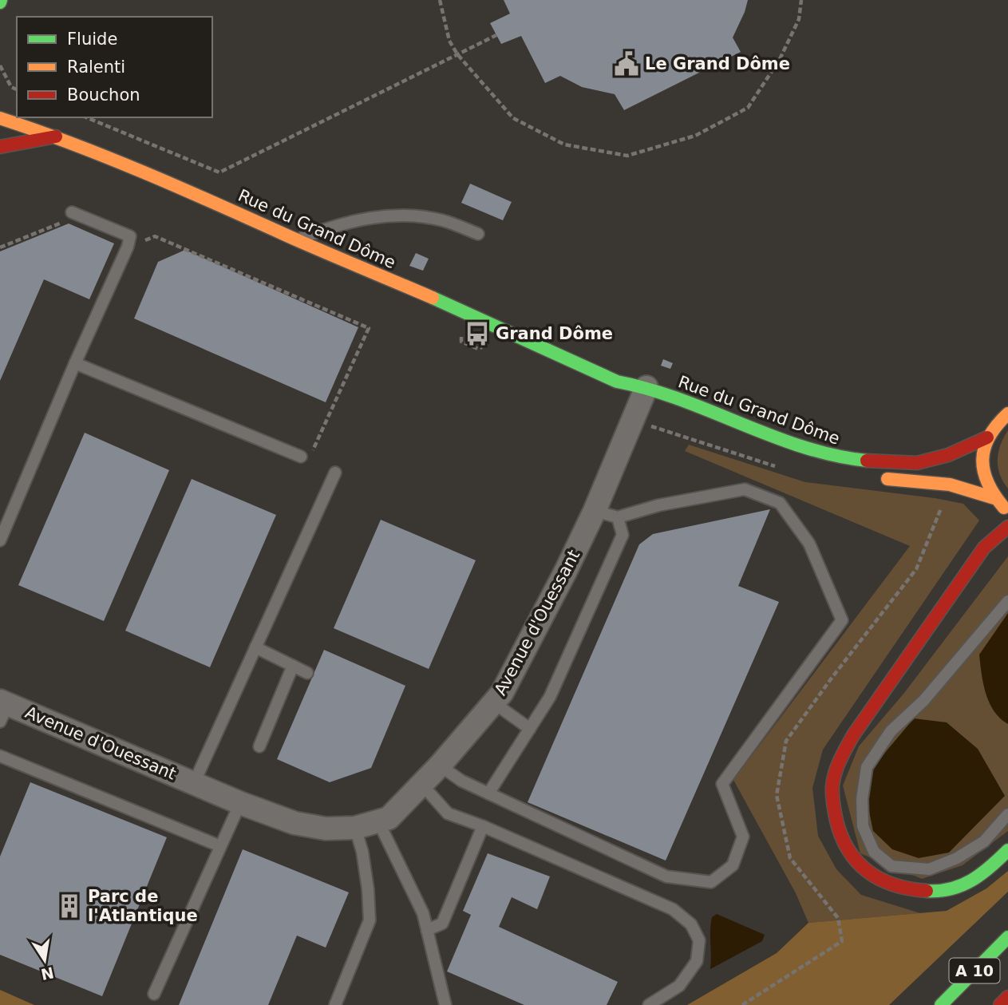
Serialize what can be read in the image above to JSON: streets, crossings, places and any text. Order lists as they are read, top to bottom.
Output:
{
  "streets": {
    "main road": ["Rue du Grand Dôme", "A 10"],
    "street": ["Avenue d'Ouessant"]
  },
  "crossings": [
    ["Rue du Grand Dôme", "Avenue d'Ouessant"]
  ],
  "places": {
    "public building": ["Le Grand Dôme"],
    "bus stop": ["Grand Dôme"],
    "building": ["Parc de l'Atlantique"]
  },
  "legend": ["Fluide", "Ralenti", "Bouchon"],
  "north": "bottom"
}
